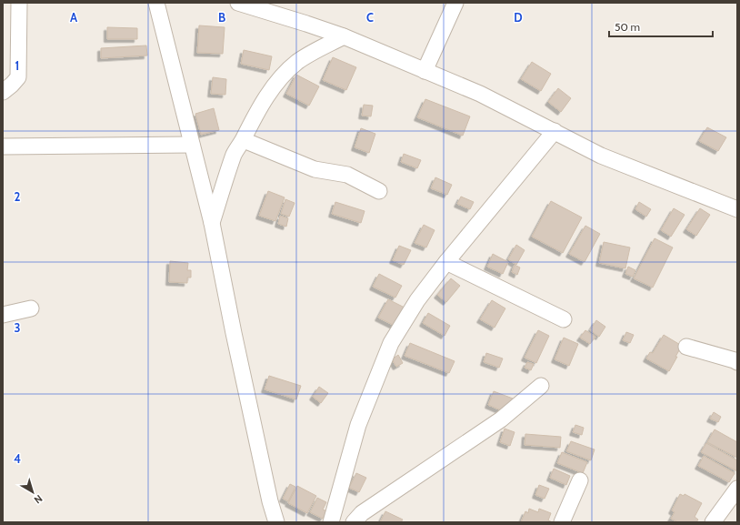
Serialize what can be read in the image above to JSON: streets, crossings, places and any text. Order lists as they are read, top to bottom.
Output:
{
  "scale_bar": "50 m",
  "north": "bottom right",
  "grid": {
    "columns": [
      "A",
      "B",
      "C",
      "D"
    ],
    "rows": [
      "1",
      "2",
      "3",
      "4"
    ]
  }
}
